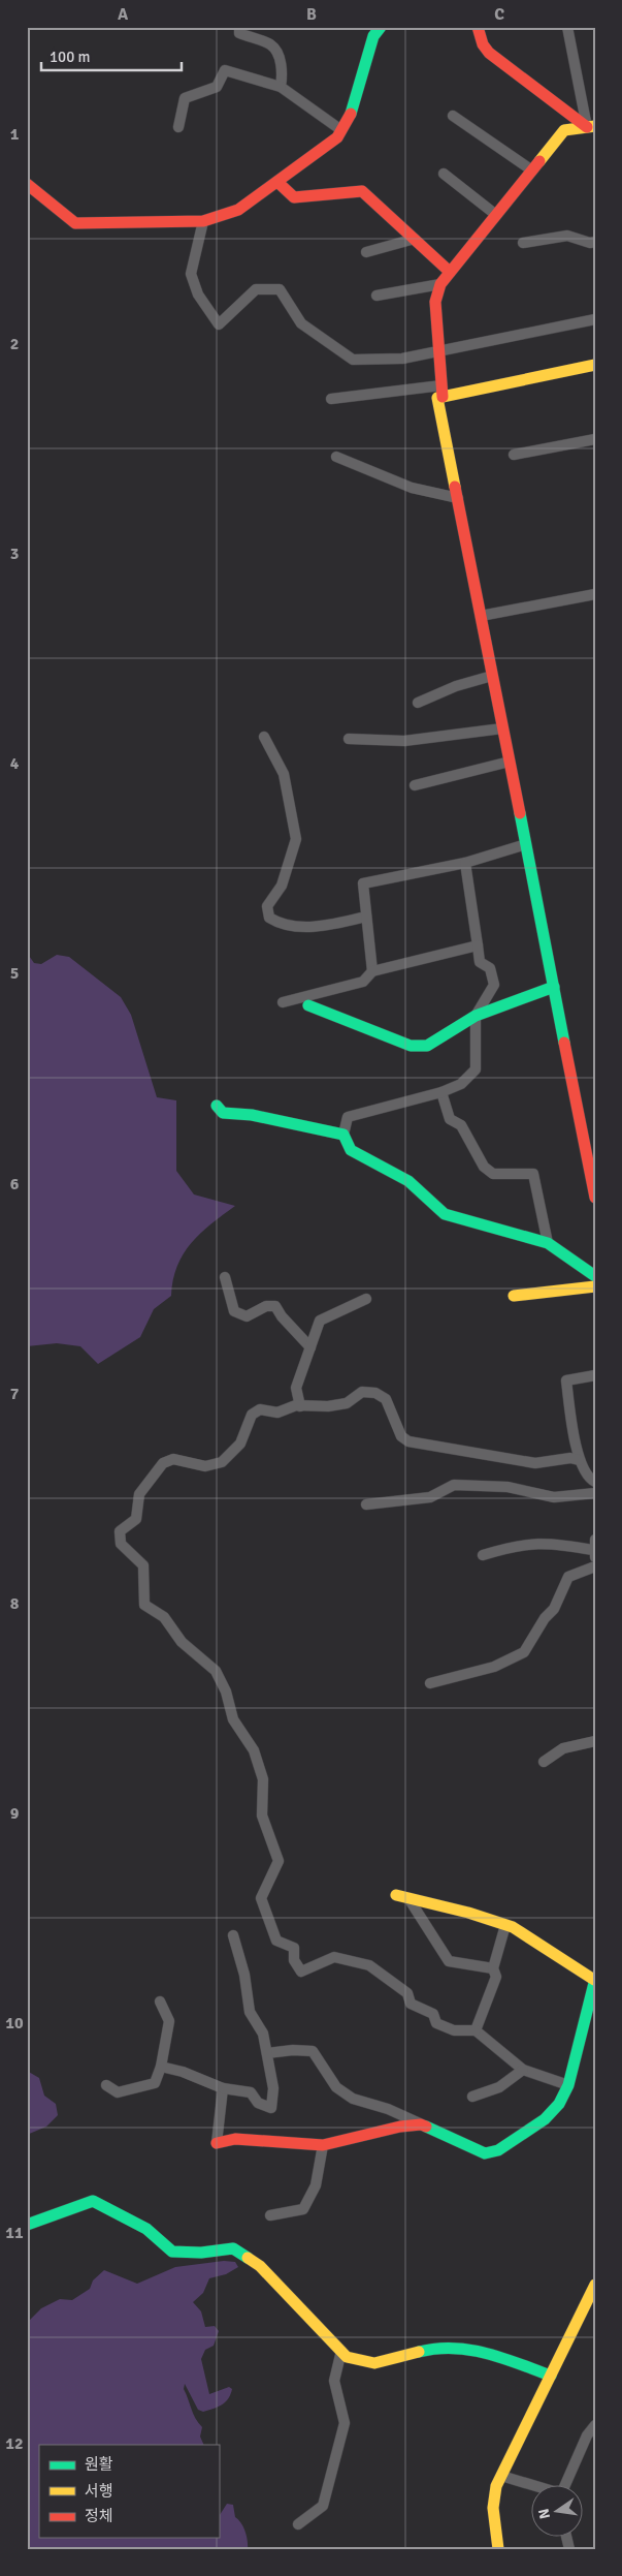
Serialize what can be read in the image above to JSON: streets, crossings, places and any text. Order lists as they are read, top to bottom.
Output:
{
  "legend": ["원활", "서행", "정체"],
  "scale_bar": "100 m",
  "north": "left",
  "grid": {
    "columns": ["A", "B", "C"],
    "rows": [
      "1",
      "2",
      "3",
      "4",
      "5",
      "6",
      "7",
      "8",
      "9",
      "10",
      "11",
      "12"
    ]
  }
}
